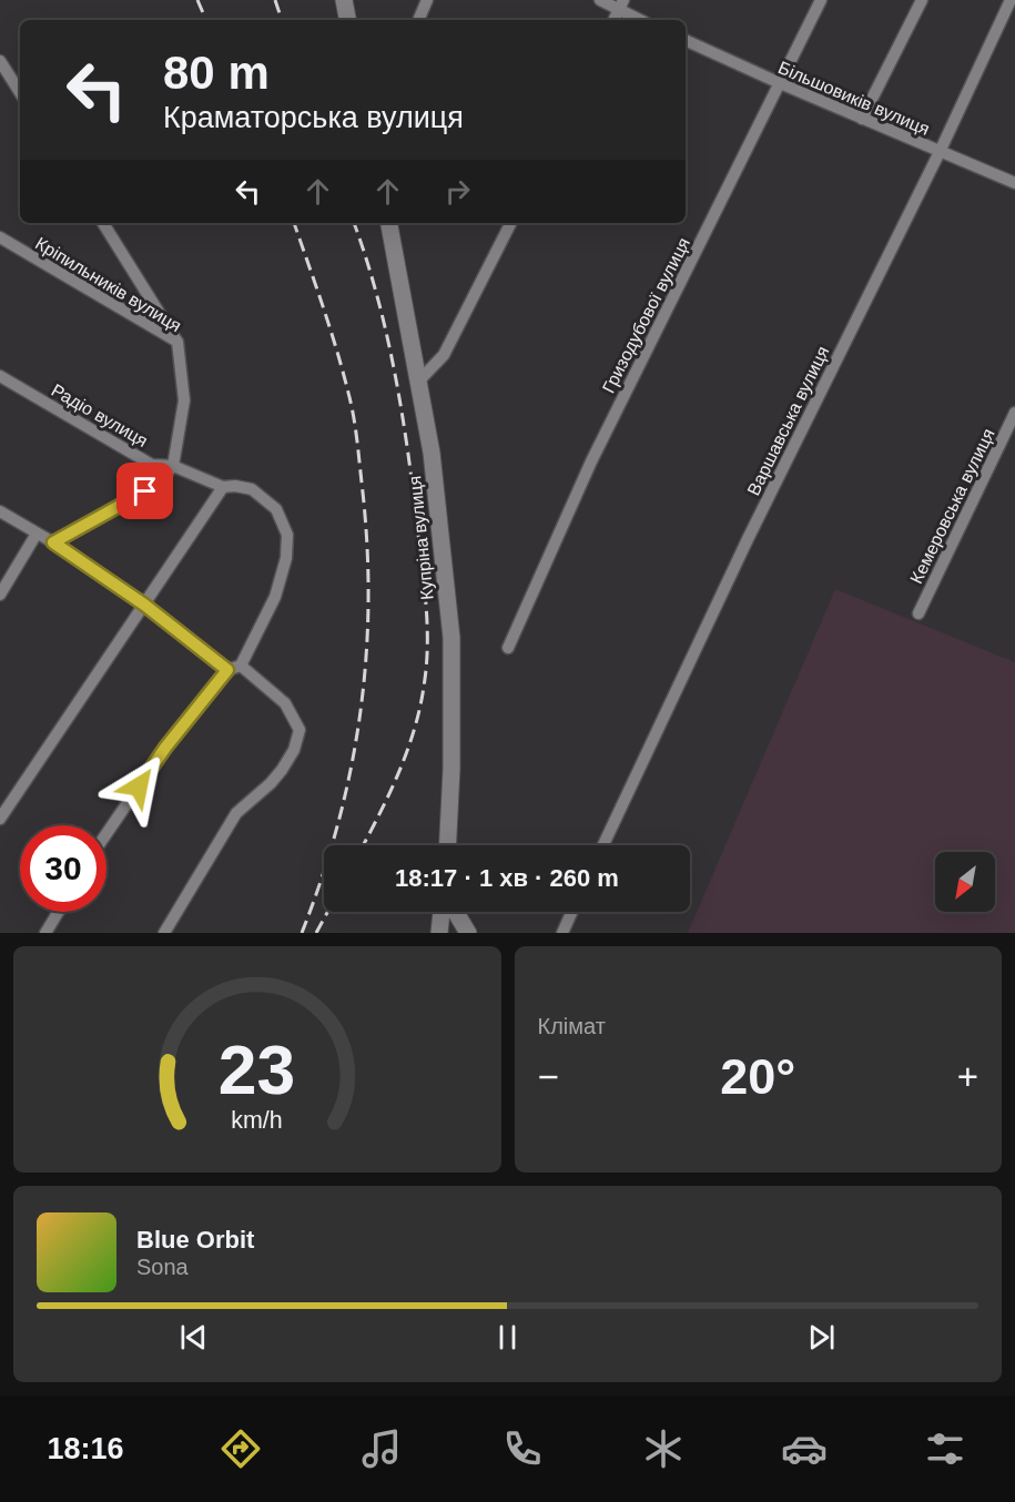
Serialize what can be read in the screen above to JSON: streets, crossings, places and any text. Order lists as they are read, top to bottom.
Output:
{
  "streets": {
    "main road": ["Купріна вулиця"],
    "street": [
      "Більшовиків вулиця",
      "Кріпильників вулиця",
      "Гризодубової вулиця",
      "Радіо вулиця",
      "Варшавська вулиця",
      "Кемеровська вулиця"
    ]
  },
  "crossings": [
    ["Більшовиків вулиця", "Гризодубової вулиця"],
    ["Більшовиків вулиця", "Варшавська вулиця"],
    ["Кріпильників вулиця", "Радіо вулиця"]
  ],
  "north": "bottom left",
  "page": {
    "turn": ["80 m", "Краматорська вулиця"],
    "limit": "30",
    "trip": "18:17 · 1 хв · 260 m",
    "tile": "Клімат",
    "heat": ["−", "20°", "+"],
    "song": ["Blue Orbit", "Sona"],
    "tabs": "18:16",
    "gauge": ["23", "km/h"]
  }
}
